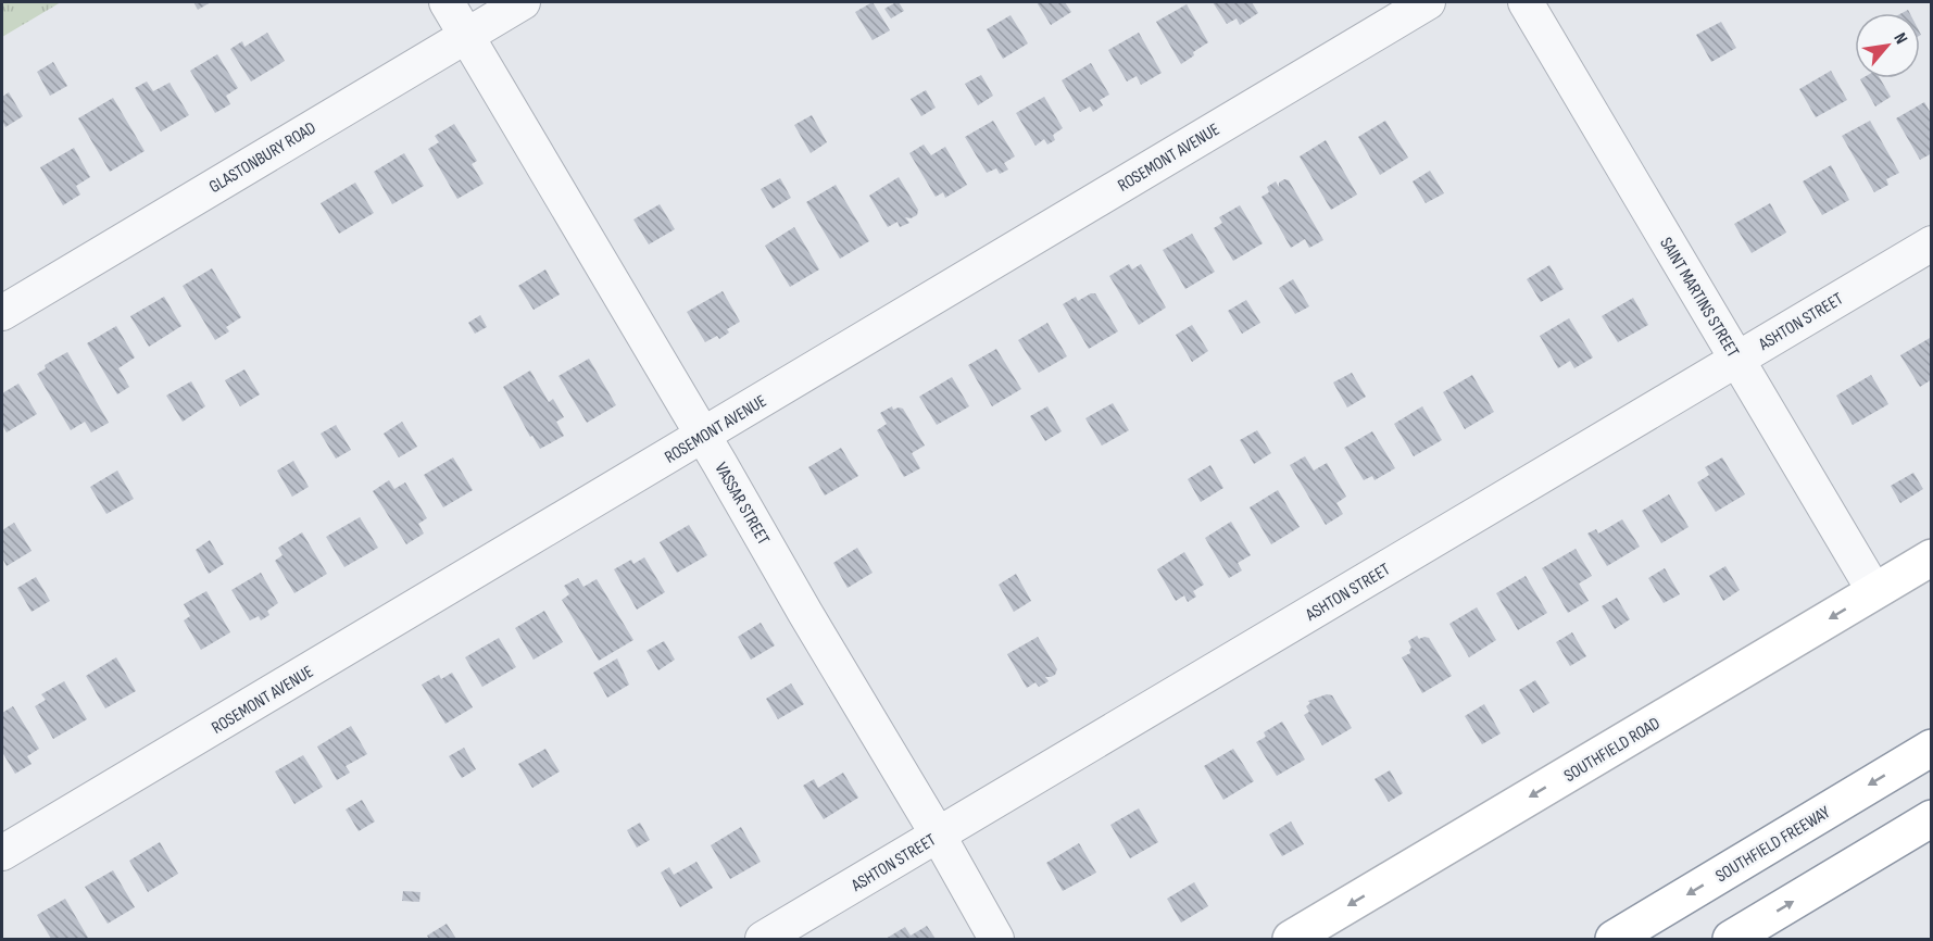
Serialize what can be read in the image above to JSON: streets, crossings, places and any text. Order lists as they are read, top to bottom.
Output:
{
  "streets": {
    "main road": ["SOUTHFIELD ROAD", "SOUTHFIELD FREEWAY"],
    "street": [
      "GLASTONBURY ROAD",
      "ROSEMONT AVENUE",
      "SAINT MARTINS STREET",
      "ASHTON STREET",
      "VASSAR STREET"
    ]
  },
  "crossings": [
    ["GLASTONBURY ROAD", "VASSAR STREET"],
    ["ROSEMONT AVENUE", "VASSAR STREET"],
    ["SAINT MARTINS STREET", "ASHTON STREET"],
    ["SAINT MARTINS STREET", "SOUTHFIELD ROAD"],
    ["ASHTON STREET", "VASSAR STREET"]
  ],
  "north": "top right"
}
